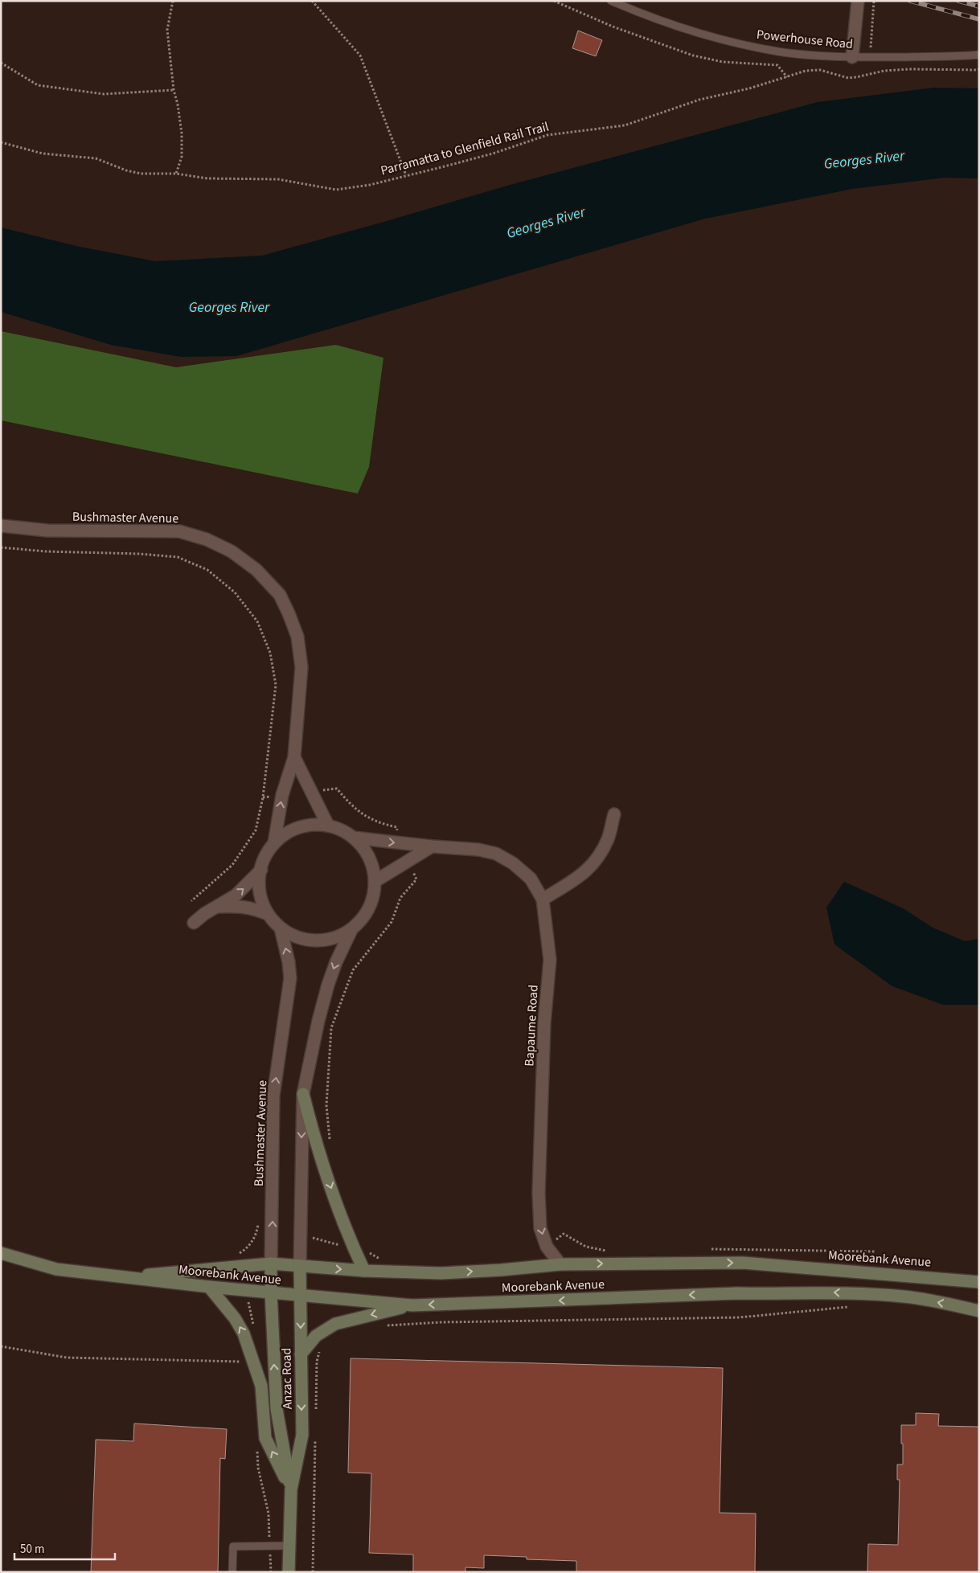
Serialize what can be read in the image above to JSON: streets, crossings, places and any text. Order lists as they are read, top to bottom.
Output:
{
  "streets": {
    "main road": ["Bushmaster Avenue", "Moorebank Avenue", "Anzac Road"],
    "street": ["Bapaume Road"],
    "lane": ["Powerhouse Road"],
    "path": ["Parramatta to Glenfield Rail Trail"]
  },
  "crossings": [
    ["Bushmaster Avenue", "Moorebank Avenue"],
    ["Bushmaster Avenue", "Anzac Road"],
    ["Bapaume Road", "Moorebank Avenue"],
    ["Moorebank Avenue", "Anzac Road"]
  ],
  "one_way": ["Bapaume Road"],
  "water": ["Georges River"],
  "scale_bar": "50 m"
}
